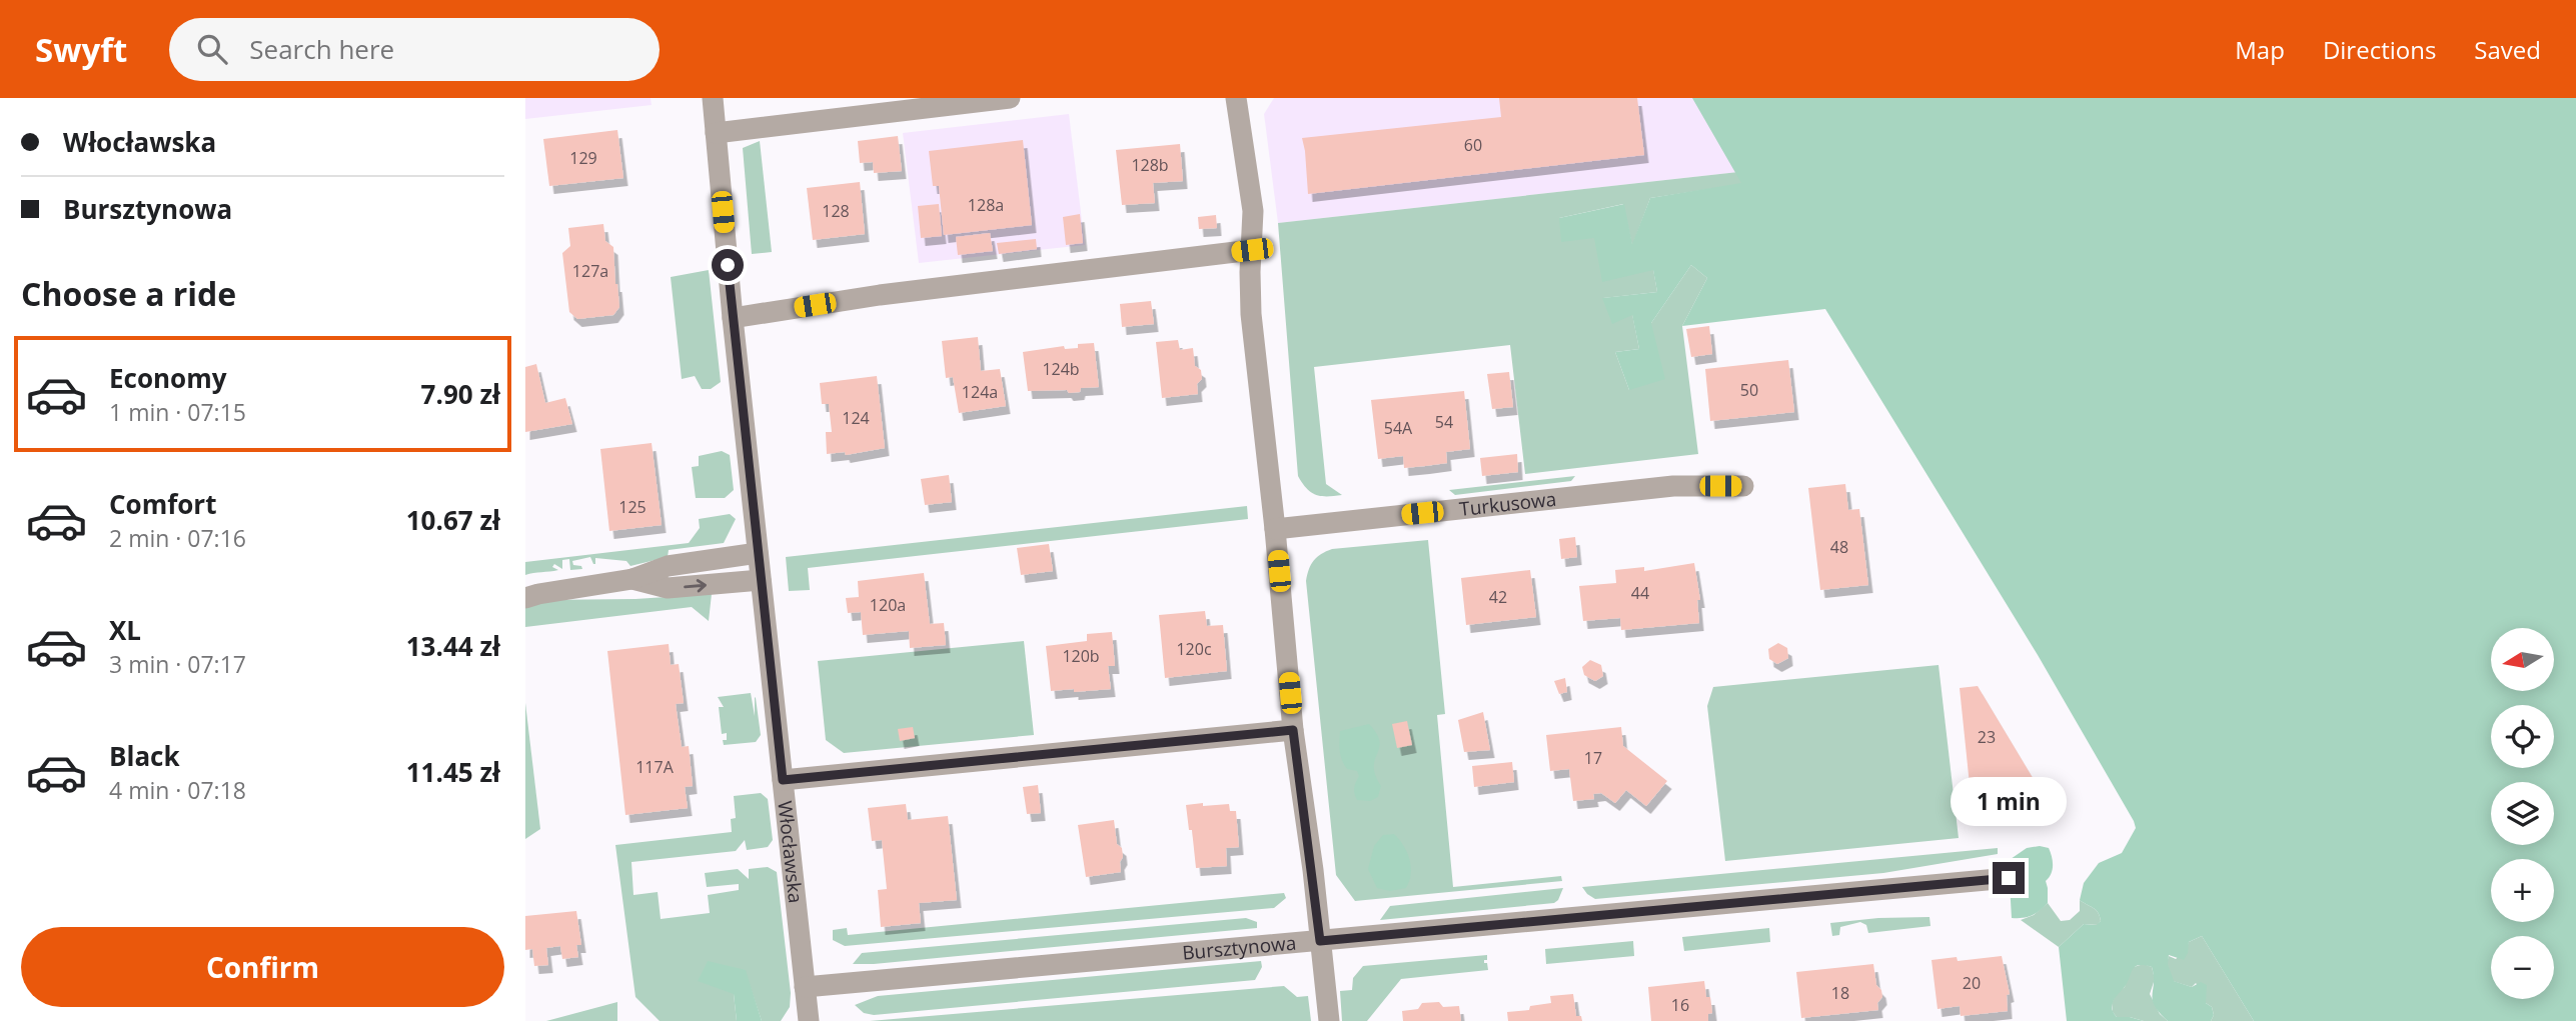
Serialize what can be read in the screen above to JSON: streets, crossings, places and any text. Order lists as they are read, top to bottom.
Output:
{
  "streets": {
    "street": ["Turkusowa", "Włocławska", "Bursztynowa"]
  },
  "crossings": [
    ["Włocławska", "Bursztynowa"]
  ],
  "house_numbers": [
    "60",
    "129",
    "128b",
    "128a",
    "128",
    "127a",
    "124b",
    "50",
    "124a",
    "124",
    "54",
    "54A",
    "125",
    "48",
    "44",
    "42",
    "120a",
    "120c",
    "120b",
    "23",
    "17",
    "117A",
    "20",
    "18",
    "16"
  ],
  "north": "left",
  "page": {
    "header": "Swyft",
    "search": "Search here",
    "nav": ["Map", "Directions", "Saved"],
    "banner": ["Włocławska", "Bursztynowa"],
    "heading": "Choose a ride",
    "list": [
      {
        "name": "Economy",
        "note": "1 min · 07:15",
        "value": "7.90 zł"
      },
      {
        "name": "Comfort",
        "note": "2 min · 07:16",
        "value": "10.67 zł"
      },
      {
        "name": "XL",
        "note": "3 min · 07:17",
        "value": "13.44 zł"
      },
      {
        "name": "Black",
        "note": "4 min · 07:18",
        "value": "11.45 zł"
      }
    ],
    "map_buttons": ["+", "−"],
    "bubble": "1 min",
    "buttons": "Confirm"
  }
}
